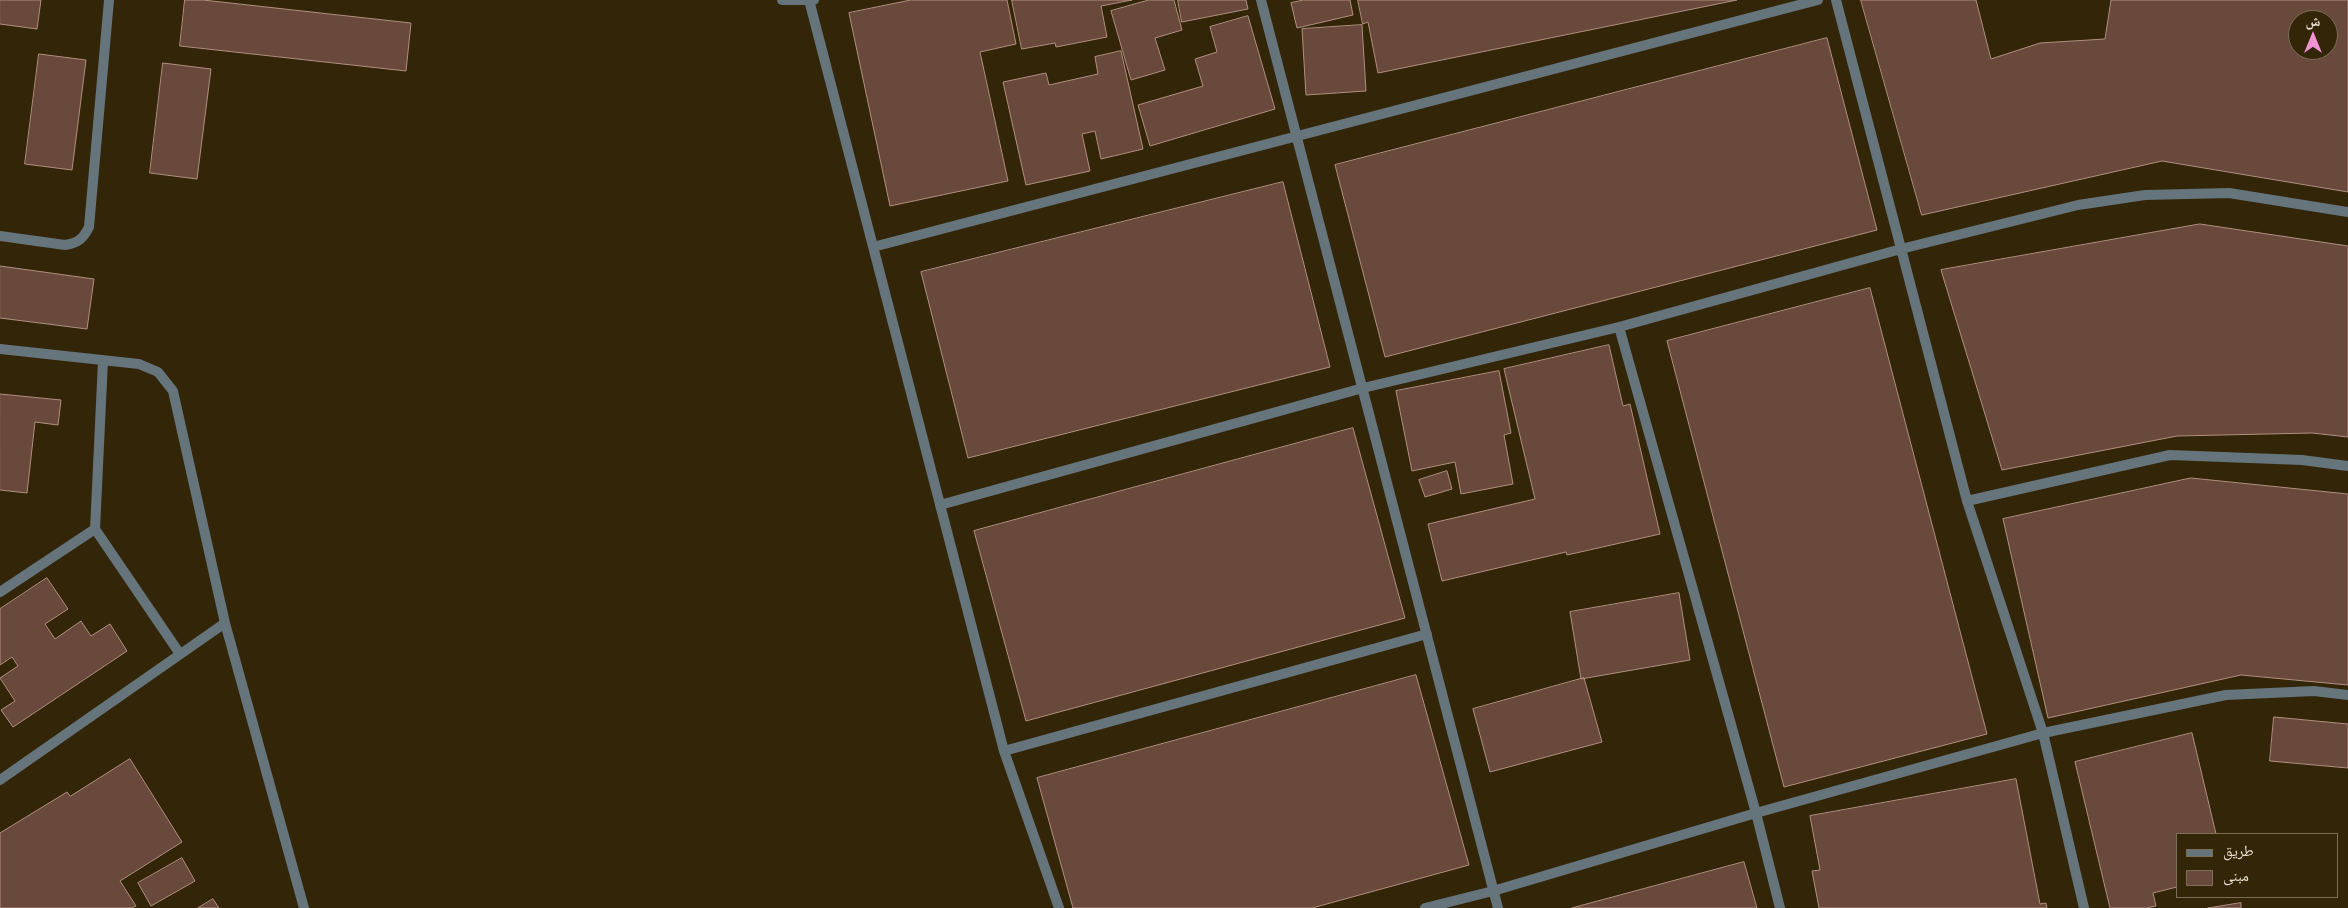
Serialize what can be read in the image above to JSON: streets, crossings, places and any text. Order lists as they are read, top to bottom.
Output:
{
  "legend": ["طريق", "مبنى"],
  "north": "top"
}
